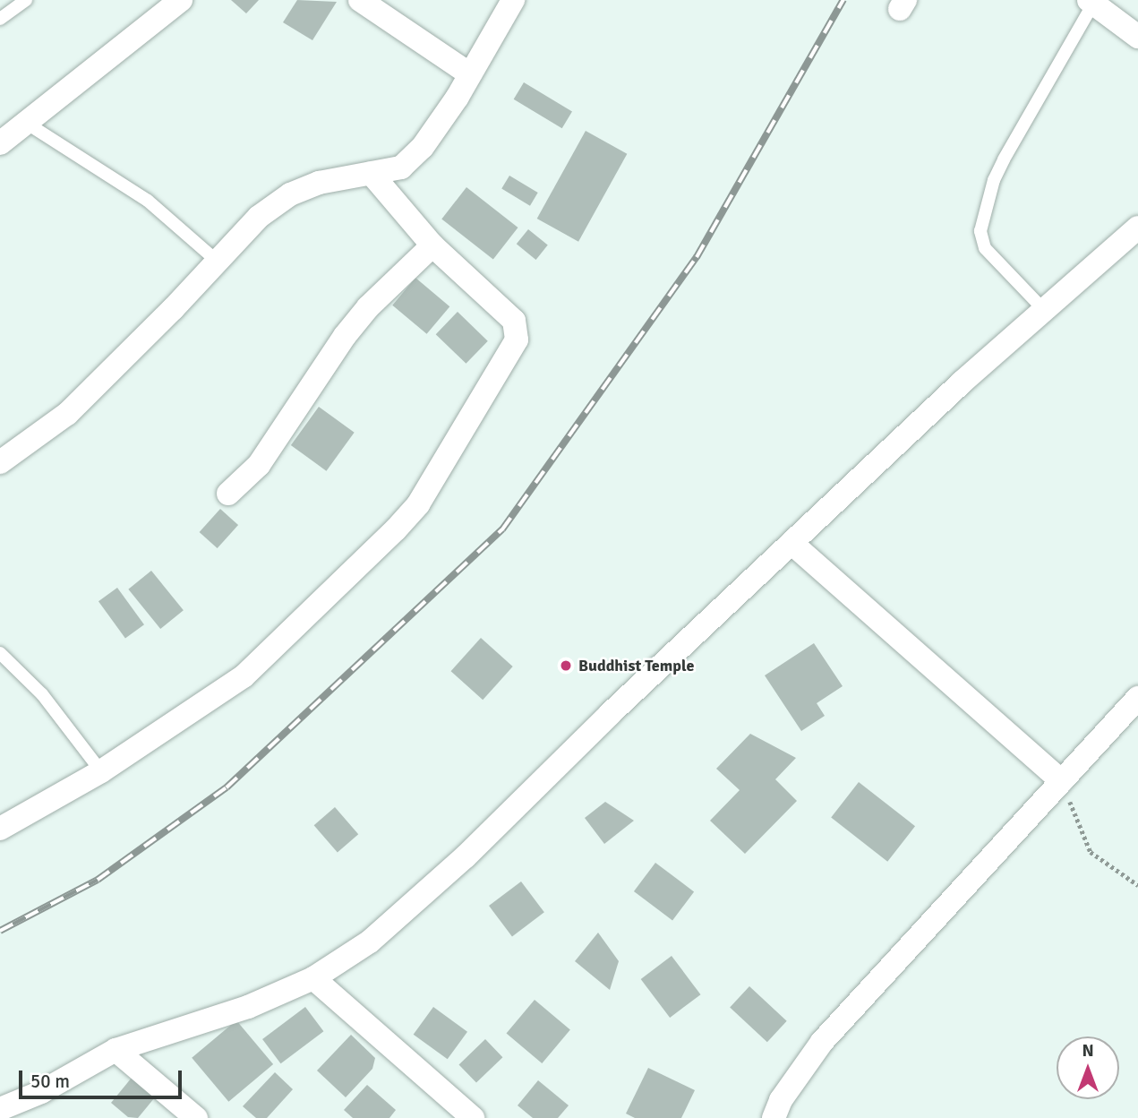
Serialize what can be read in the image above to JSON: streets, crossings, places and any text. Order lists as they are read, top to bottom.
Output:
{
  "places": ["Buddhist Temple"],
  "scale_bar": "50 m",
  "north": "top"
}
